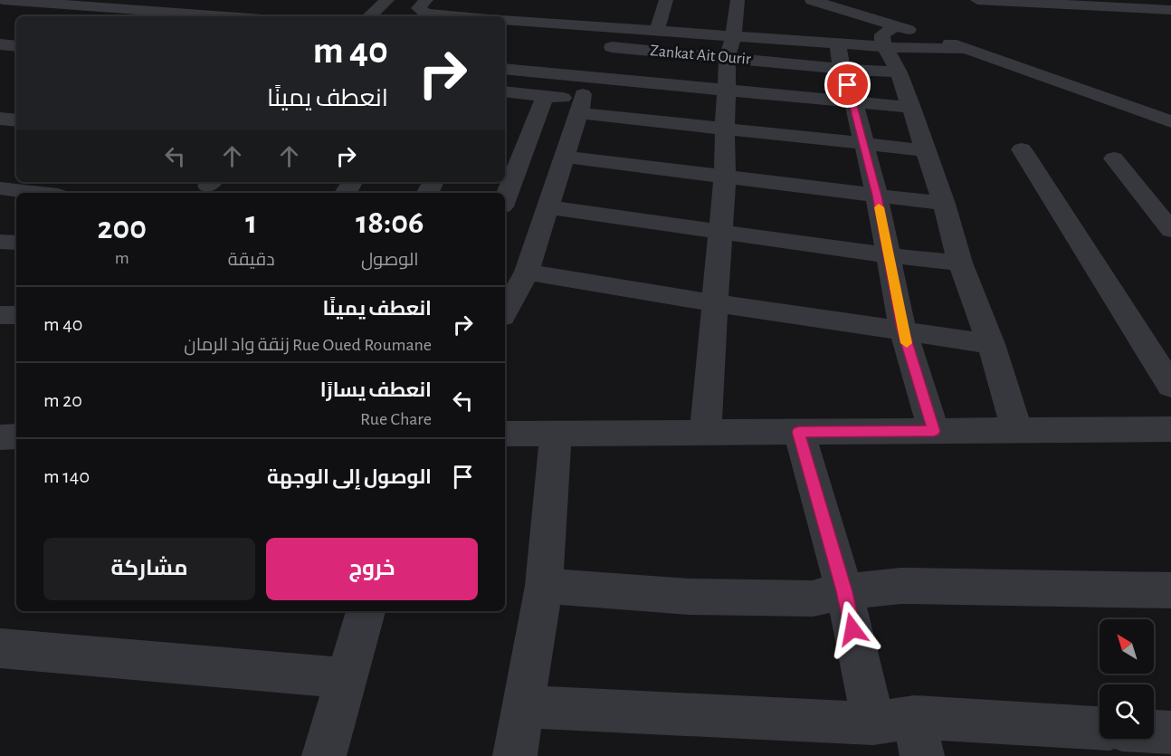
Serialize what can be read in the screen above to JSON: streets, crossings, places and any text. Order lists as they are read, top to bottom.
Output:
{
  "streets": {
    "street": ["Zankat Ait Ourir"]
  },
  "north": "top left",
  "page": {
    "turn": ["40 m", "انعطف يمينًا"],
    "eta": [
      "18:06",
      "الوصول",
      "1",
      "دقيقة",
      "200",
      "m"
    ],
    "list": [
      {
        "name": "انعطف يمينًا",
        "note": "Rue Oued Roumane زنقة واد الرمان",
        "value": "40 m"
      },
      {
        "name": "انعطف يسارًا",
        "note": "Rue Chare",
        "value": "20 m"
      },
      {
        "name": "الوصول إلى الوجهة",
        "value": "140 m"
      }
    ],
    "buttons": ["خروج", "مشاركة"]
  }
}
